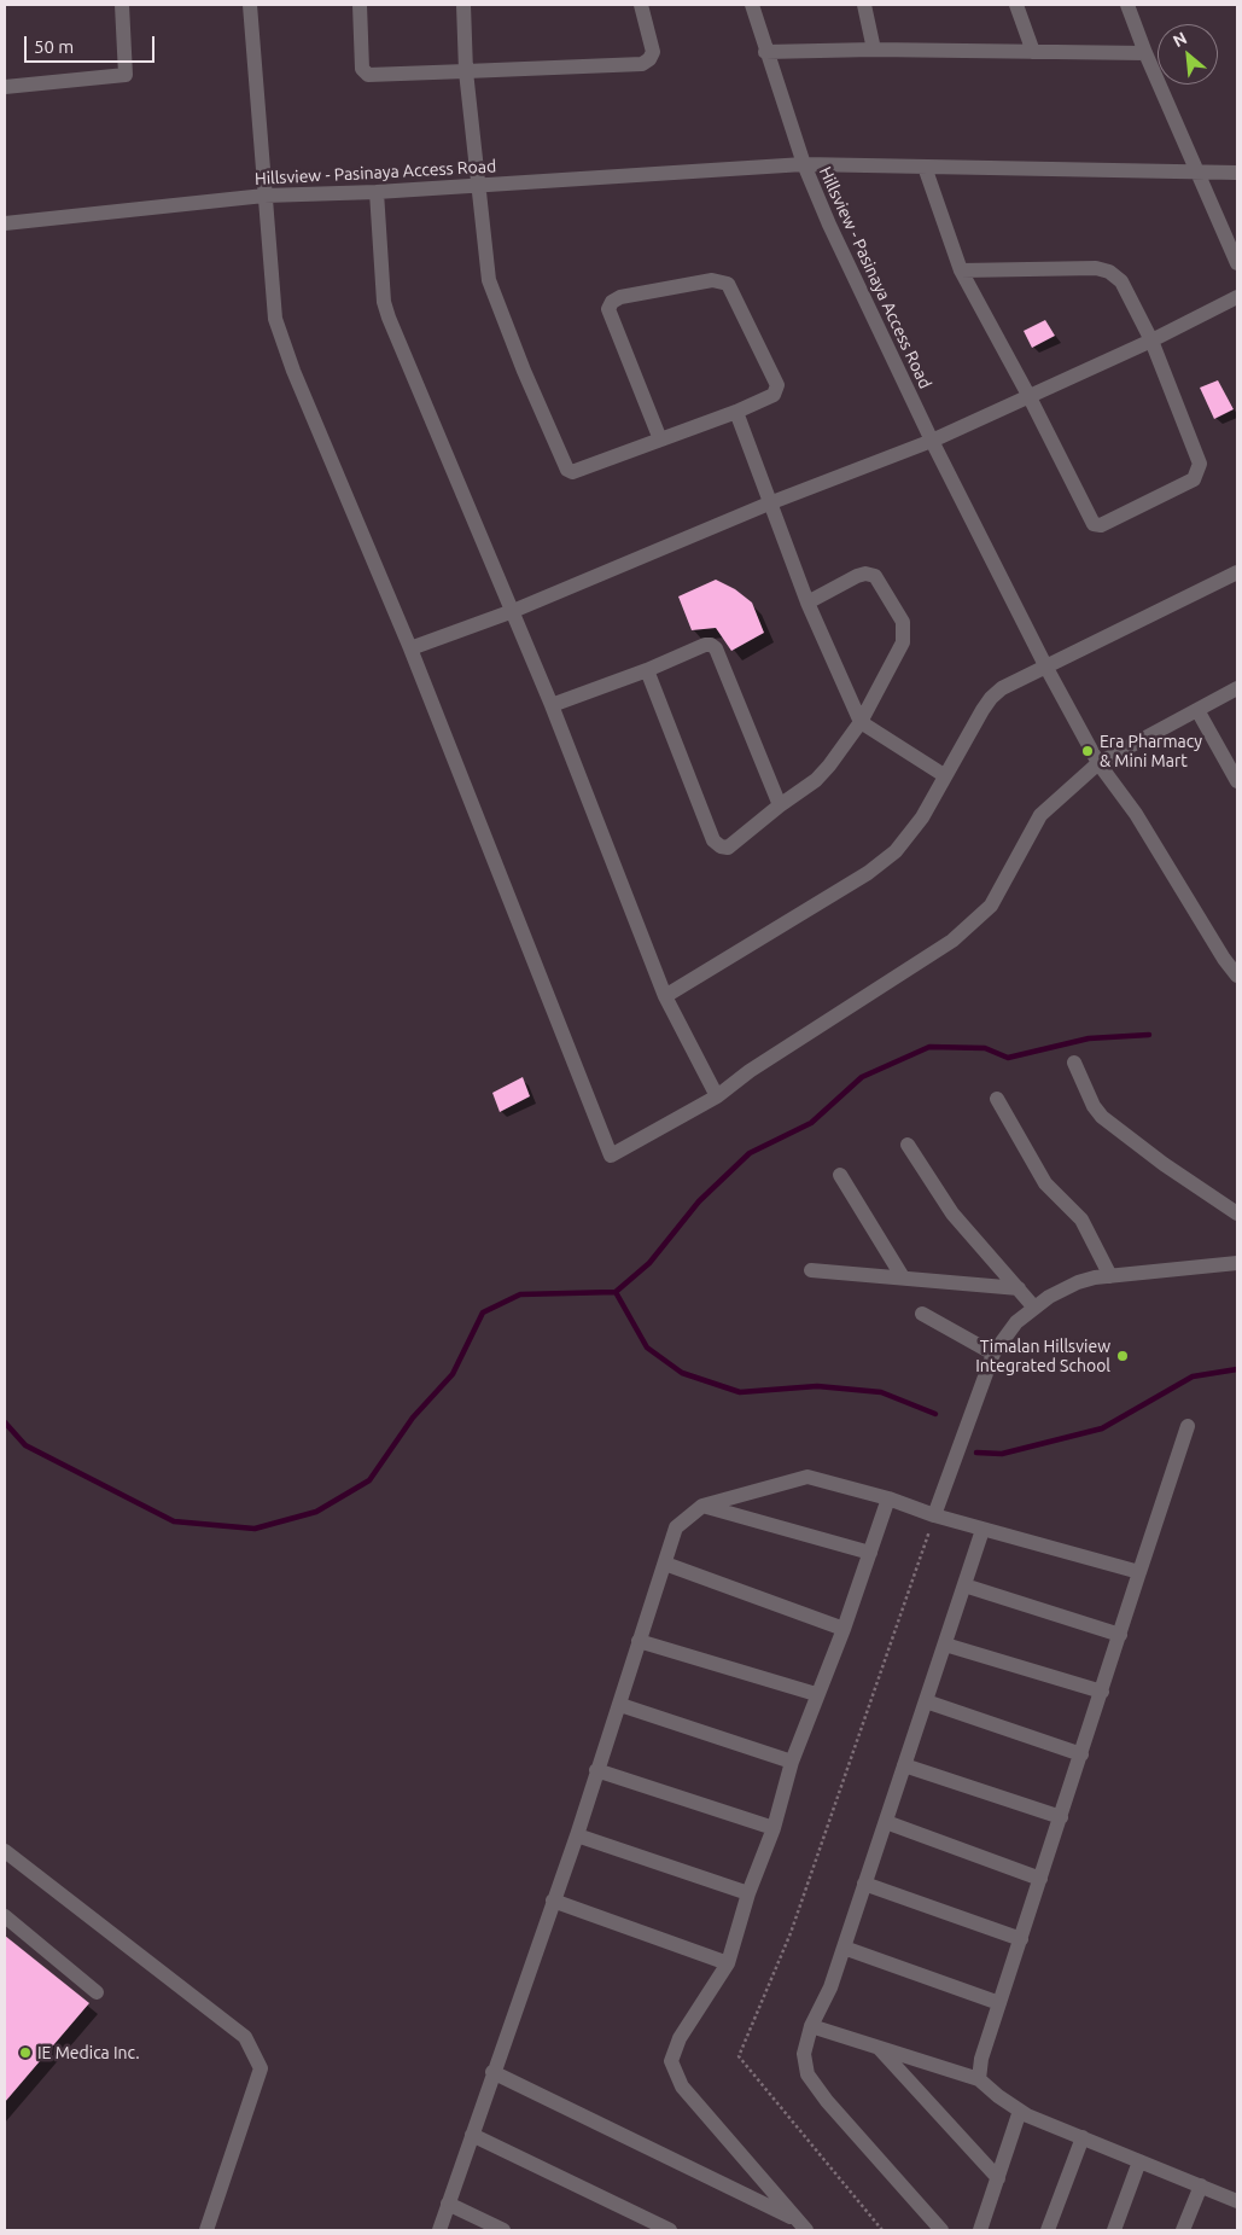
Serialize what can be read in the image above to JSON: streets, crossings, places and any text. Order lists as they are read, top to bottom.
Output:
{
  "streets": {
    "street": ["Hillsview - Pasinaya Access Road"]
  },
  "places": ["Era Pharmacy & Mini Mart", "Timalan Hillsview Integrated School", "IE Medica Inc."],
  "scale_bar": "50 m",
  "north": "top left"
}
